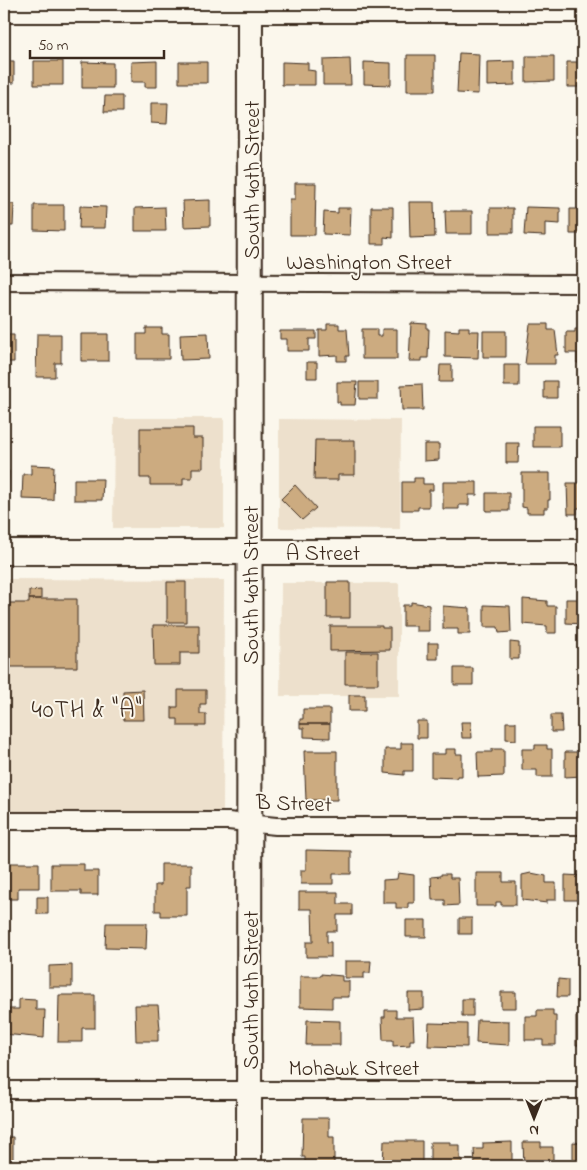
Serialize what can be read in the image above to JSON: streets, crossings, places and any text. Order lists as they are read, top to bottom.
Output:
{
  "streets": {
    "main road": ["South 40th Street", "A Street"],
    "street": ["Washington Street", "B Street", "Mohawk Street"]
  },
  "crossings": [
    ["South 40th Street", "Washington Street"],
    ["South 40th Street", "A Street"],
    ["South 40th Street", "B Street"],
    ["South 40th Street", "Mohawk Street"]
  ],
  "districts": ["40TH & \"A\""],
  "scale_bar": "50 m",
  "north": "bottom"
}
